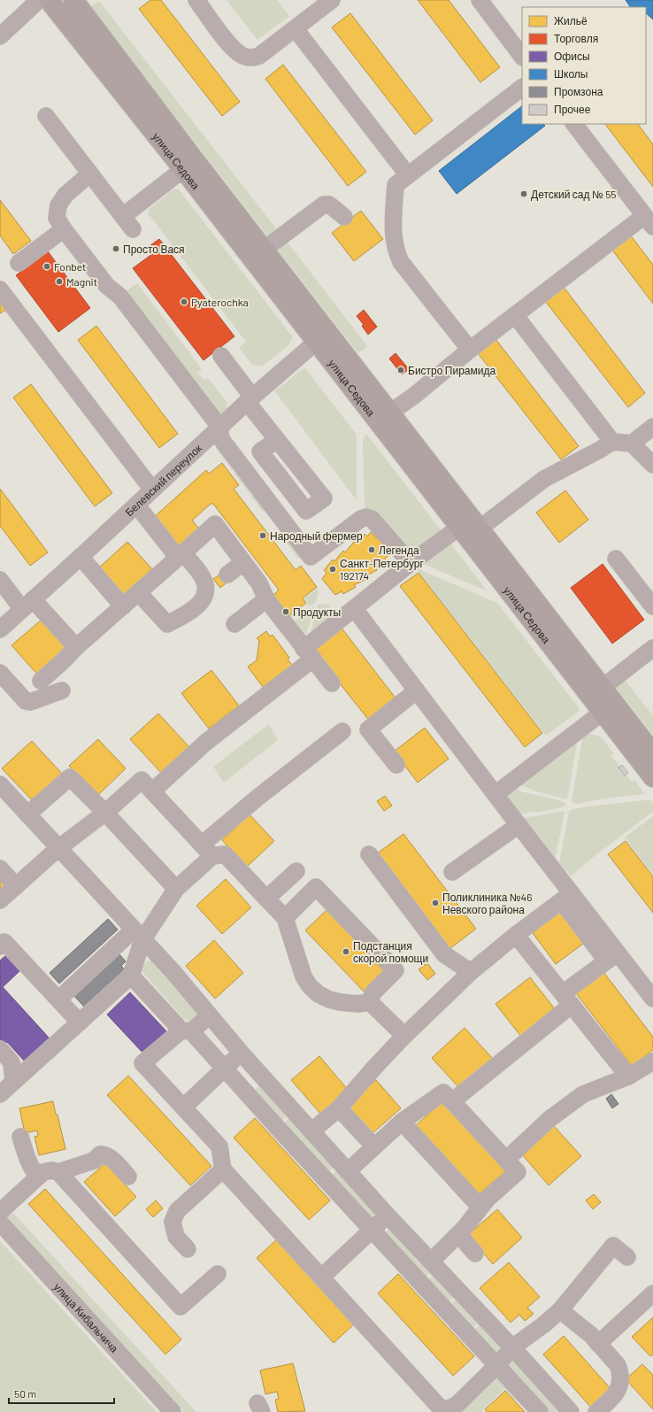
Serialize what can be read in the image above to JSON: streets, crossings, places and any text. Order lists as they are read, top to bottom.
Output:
{
  "streets": {
    "main road": ["улица Седова"],
    "street": ["Белевский переулок", "улица Кибальчича"]
  },
  "crossings": [
    ["улица Седова", "Белевский переулок"]
  ],
  "places": [
    "Детский сад № 55",
    "Просто Вася",
    "Fonbet",
    "Magnit",
    "Pyaterochka",
    "Бистро Пирамида",
    "Народный фермер",
    "Легенда",
    "Санкт-Петербург 192174",
    "Продукты",
    "Поликлиника №46 Невского района",
    "Подстанция скорой помощи"
  ],
  "legend": [
    "Жильё",
    "Торговля",
    "Офисы",
    "Школы",
    "Промзона",
    "Прочее"
  ],
  "scale_bar": "50 m"
}
